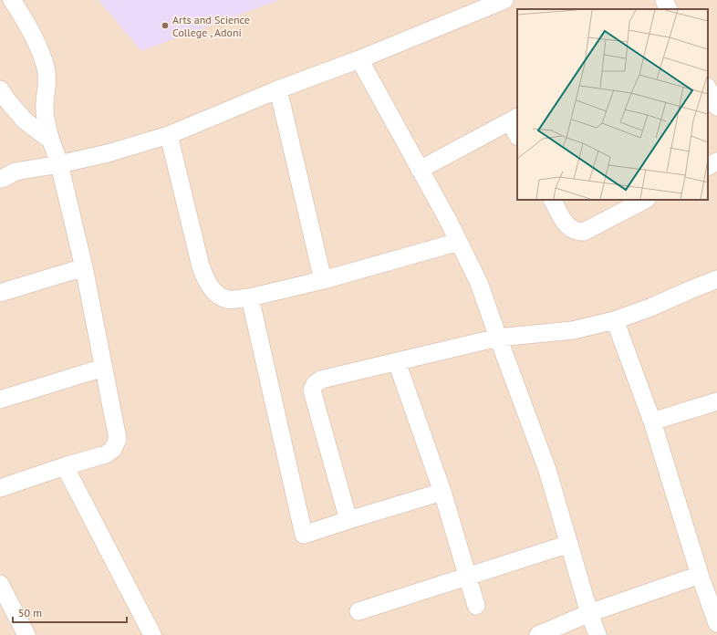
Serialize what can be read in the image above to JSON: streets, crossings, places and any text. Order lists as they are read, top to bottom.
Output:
{
  "places": ["Arts and Science College , Adoni"],
  "scale_bar": "50 m"
}
